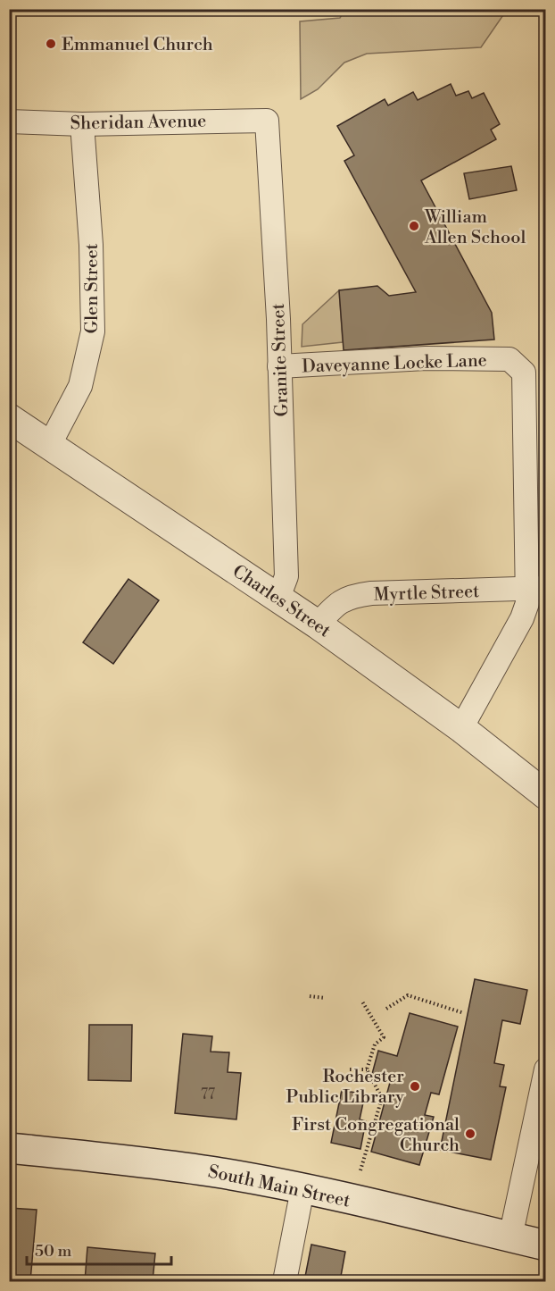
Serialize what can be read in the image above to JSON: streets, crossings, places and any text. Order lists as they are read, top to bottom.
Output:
{
  "streets": {
    "main road": ["South Main Street"],
    "street": [
      "Sheridan Avenue",
      "Glen Street",
      "Granite Street",
      "Daveyanne Locke Lane",
      "Myrtle Street",
      "Charles Street"
    ]
  },
  "crossings": [
    ["Sheridan Avenue", "Glen Street"],
    ["Sheridan Avenue", "Granite Street"],
    ["Glen Street", "Charles Street"],
    ["Granite Street", "Daveyanne Locke Lane"],
    ["Granite Street", "Charles Street"],
    ["Daveyanne Locke Lane", "Myrtle Street"],
    ["Myrtle Street", "Charles Street"]
  ],
  "places": [
    "Emmanuel Church",
    "William Allen School",
    "Rochester Public Library",
    "First Congregational Church"
  ],
  "house_numbers": ["77"],
  "scale_bar": "50 m"
}
